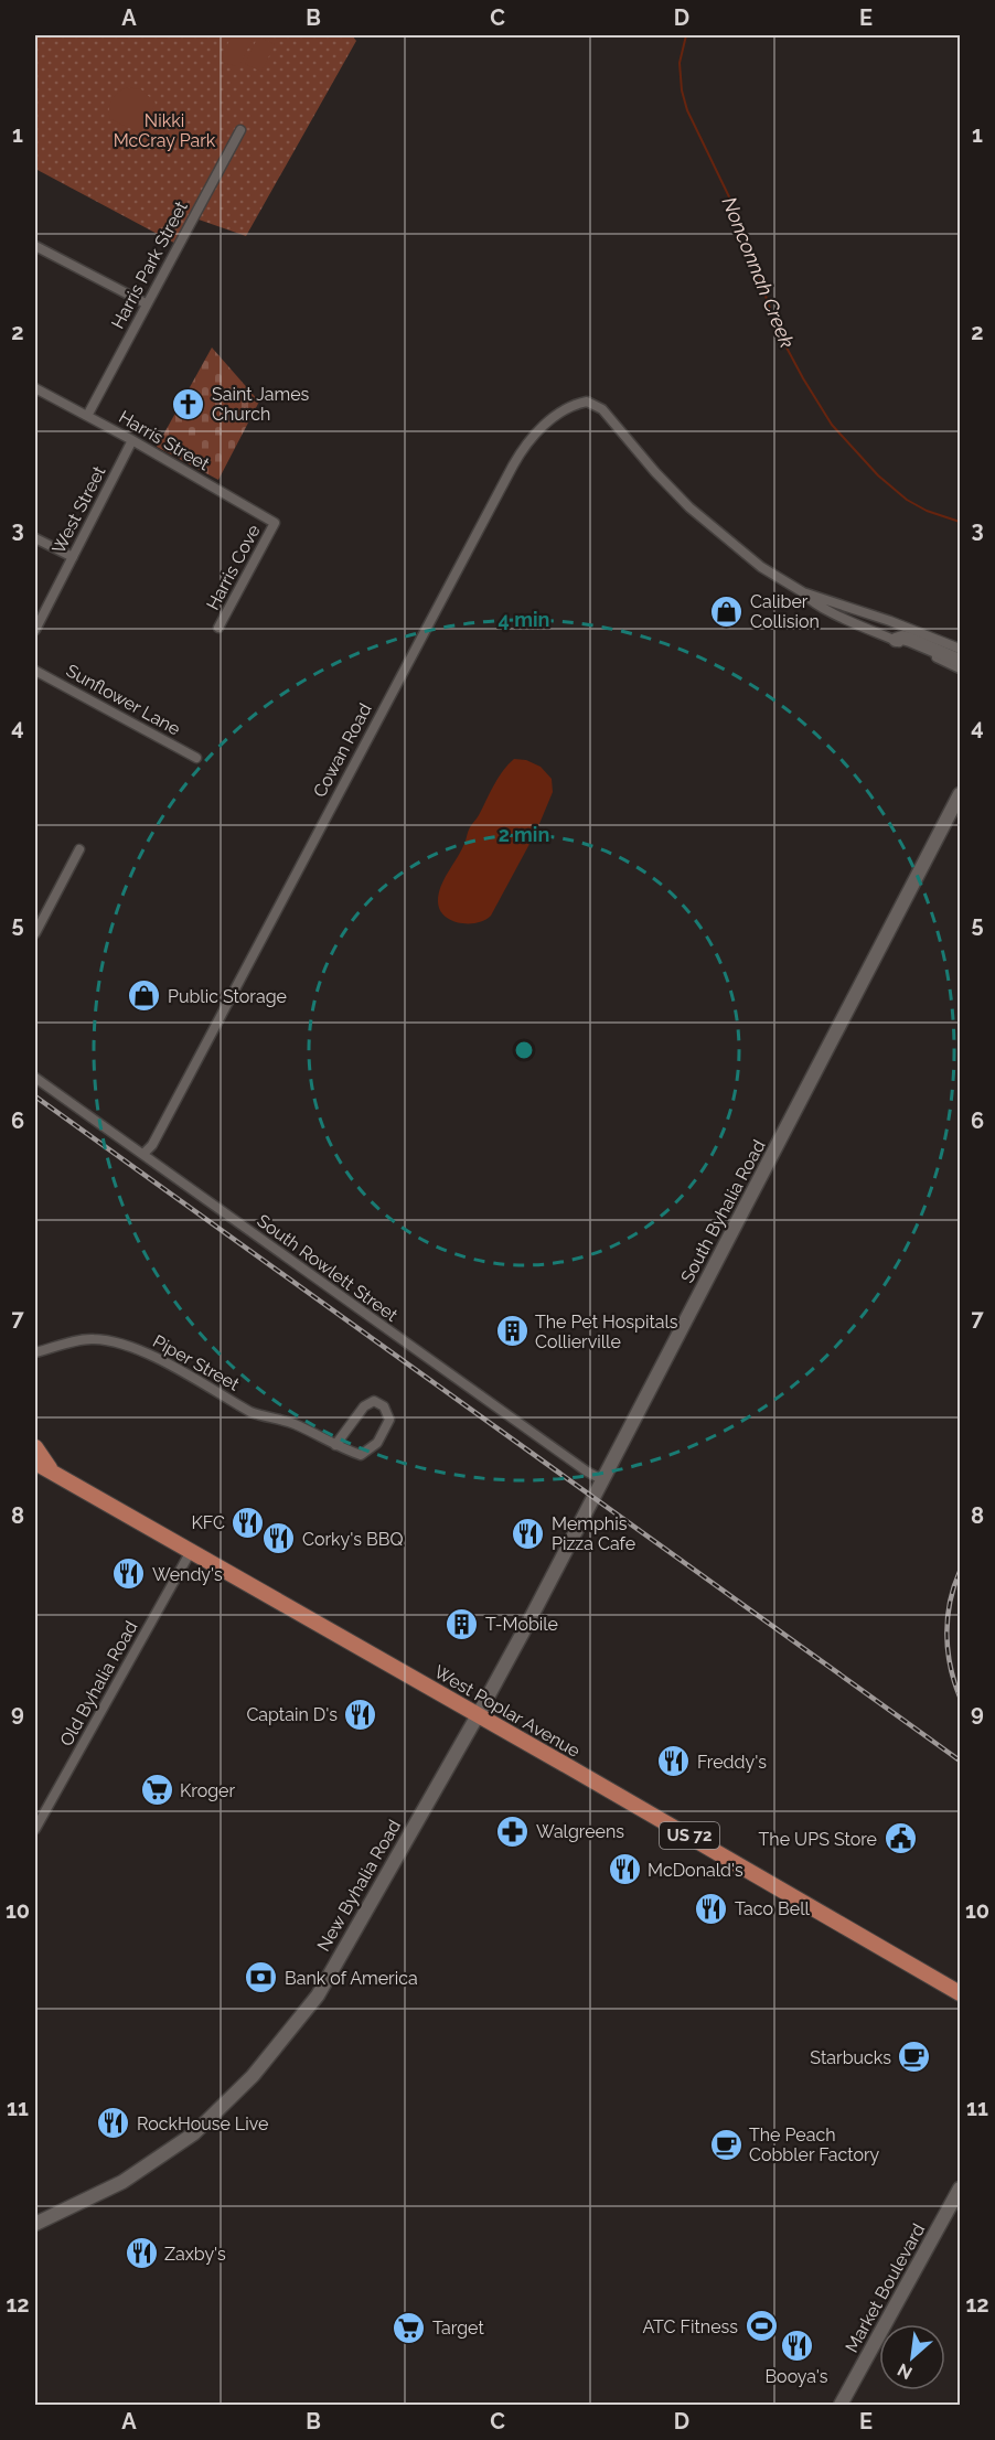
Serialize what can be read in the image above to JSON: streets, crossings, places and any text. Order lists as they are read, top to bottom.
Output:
{
  "streets": {
    "main road": [
      "South Byhalia Road",
      "West Poplar Avenue",
      "US 72",
      "New Byhalia Road",
      "Market Boulevard"
    ],
    "street": [
      "Harris Park Street",
      "Harris Street",
      "West Street",
      "Harris Cove",
      "Sunflower Lane",
      "Cowan Road",
      "South Rowlett Street",
      "Piper Street",
      "Old Byhalia Road"
    ]
  },
  "crossings": [
    ["Harris Park Street", "Harris Street"],
    ["Harris Street", "West Street"],
    ["Harris Street", "Harris Cove"],
    ["Cowan Road", "South Rowlett Street"],
    ["South Byhalia Road", "South Rowlett Street"],
    ["South Byhalia Road", "West Poplar Avenue"],
    ["South Byhalia Road", "New Byhalia Road"],
    ["Old Byhalia Road", "West Poplar Avenue"],
    ["West Poplar Avenue", "US 72"],
    ["West Poplar Avenue", "New Byhalia Road"]
  ],
  "water": ["Nonconnah Creek"],
  "parks": ["Nikki McCray Park"],
  "places": {
    "church": ["Saint James Church"],
    "shop": ["Caliber Collision", "Public Storage"],
    "building": ["The Pet Hospitals Collierville", "T-Mobile"],
    "restaurant": [
      "KFC",
      "Memphis Pizza Cafe",
      "Corky's BBQ",
      "Wendy's",
      "Captain D's",
      "Freddy's",
      "McDonald's",
      "Taco Bell",
      "RockHouse Live",
      "Zaxby's",
      "Booya's"
    ],
    "supermarket": ["Kroger", "Target"],
    "pharmacy": ["Walgreens"],
    "public building": ["The UPS Store"],
    "bank": ["Bank of America"],
    "cafe": ["Starbucks", "The Peach Cobbler Factory"],
    "sports": ["ATC Fitness"]
  },
  "north": "bottom left",
  "grid": {
    "columns": [
      "A",
      "B",
      "C",
      "D",
      "E"
    ],
    "rows": [
      "1",
      "2",
      "3",
      "4",
      "5",
      "6",
      "7",
      "8",
      "9",
      "10",
      "11",
      "12"
    ]
  },
  "rings": ["4 min", "2 min"]
}
